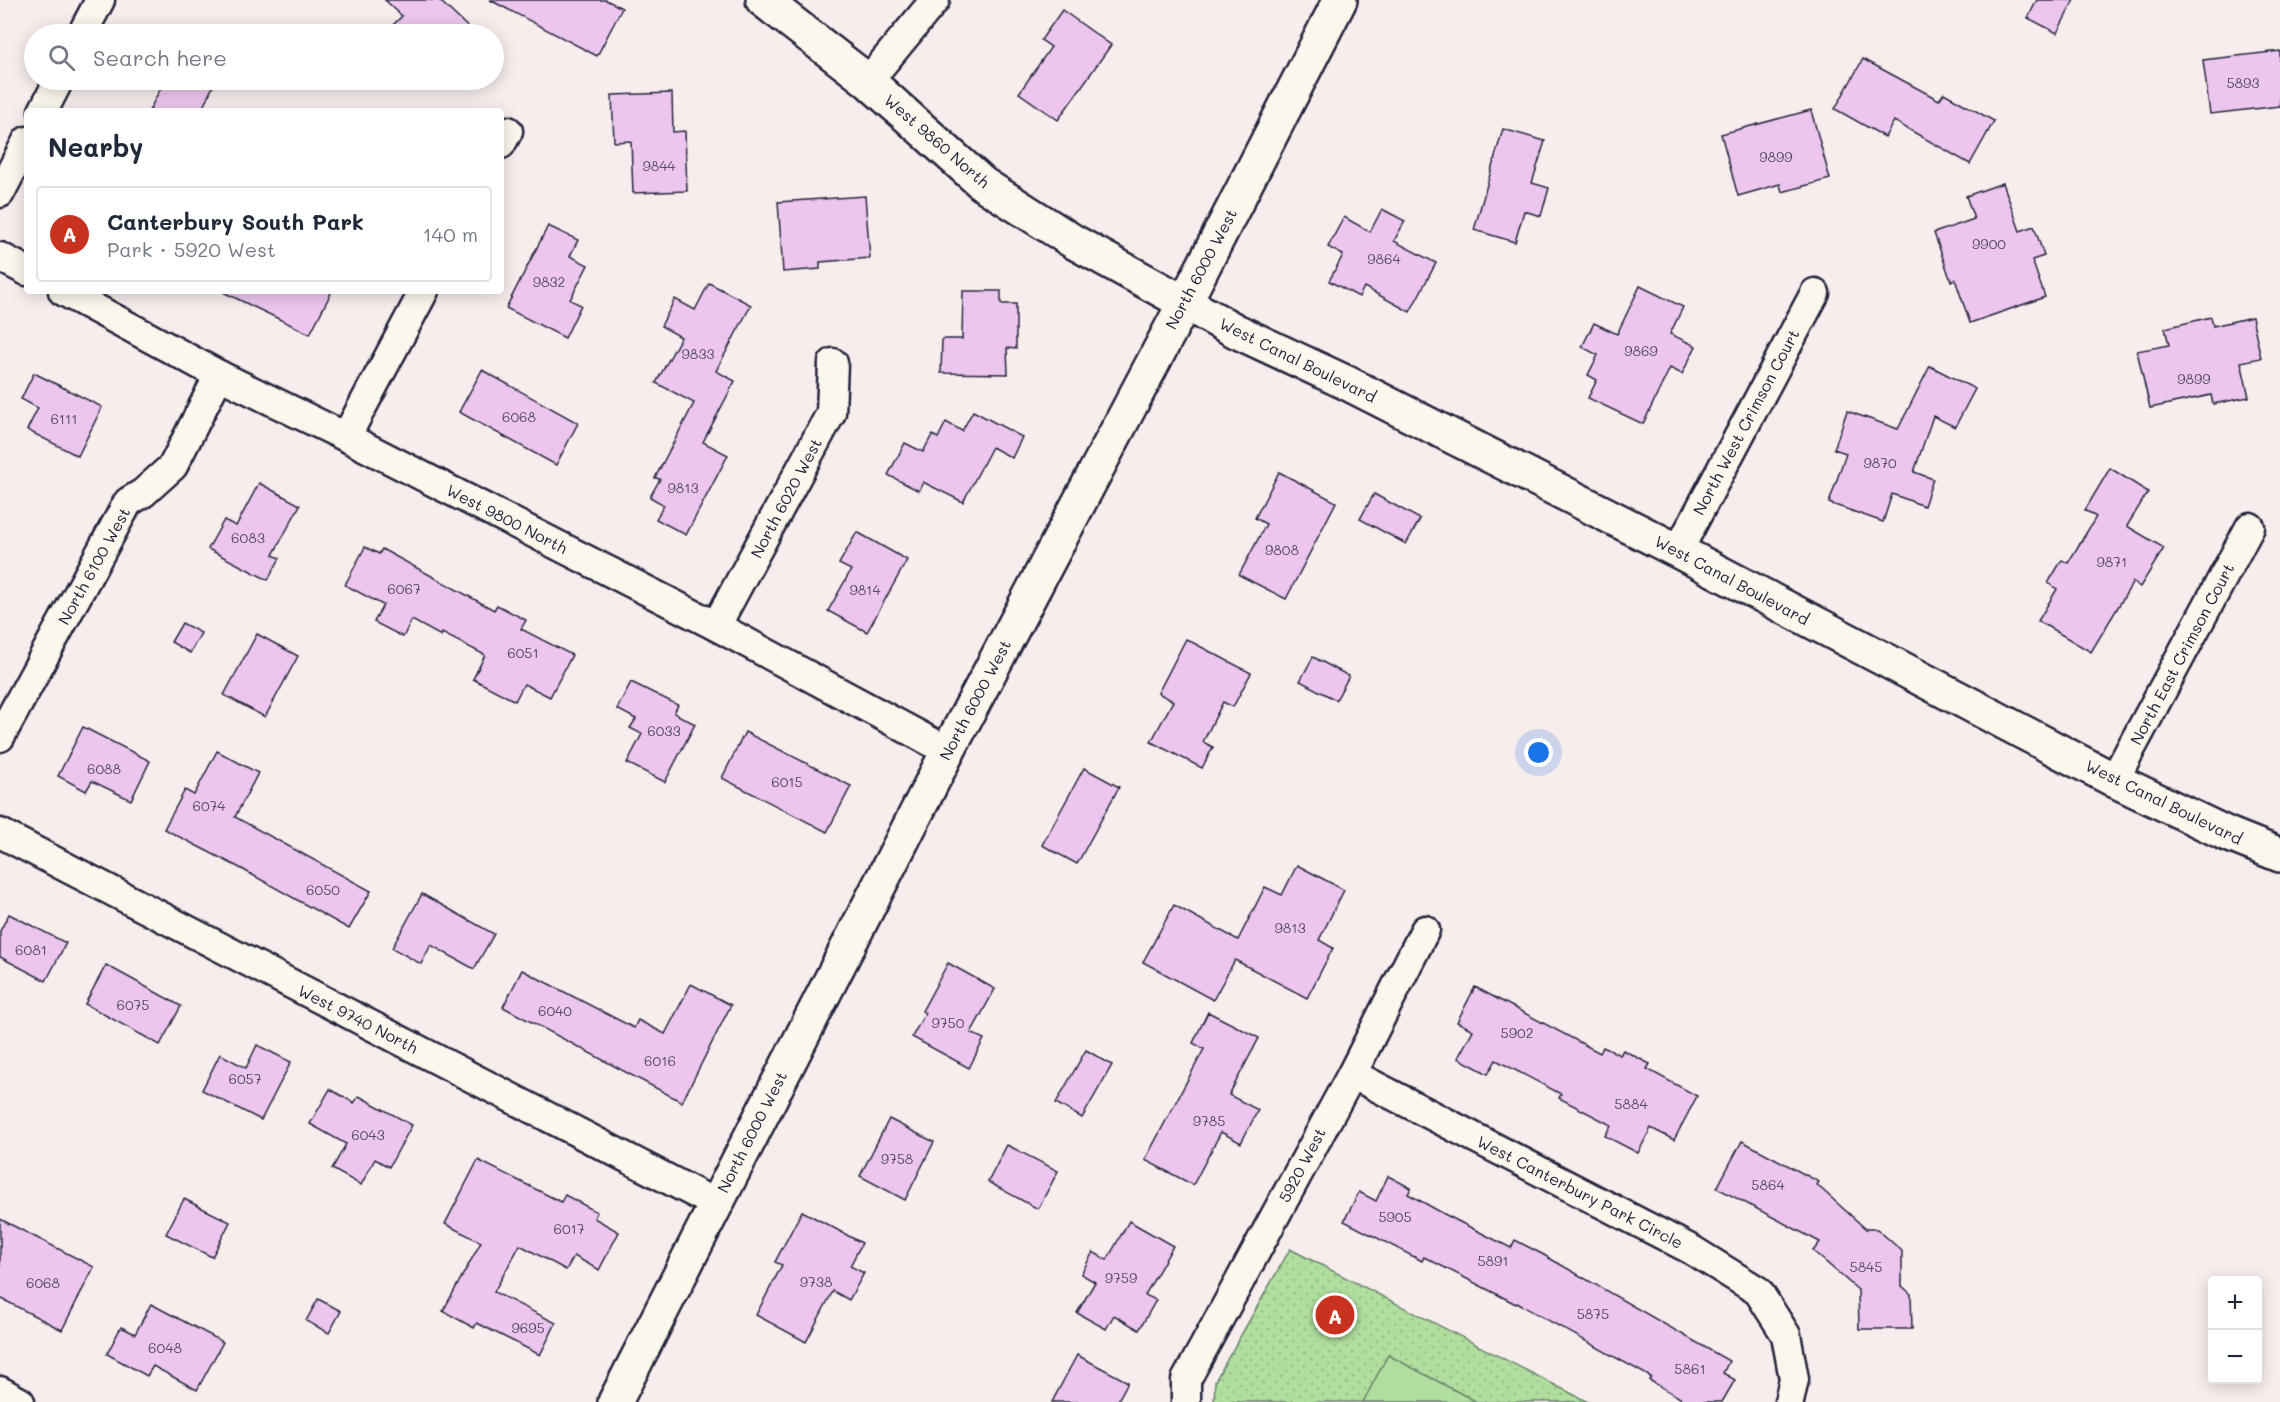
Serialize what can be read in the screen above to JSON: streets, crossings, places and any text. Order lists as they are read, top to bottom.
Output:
{
  "streets": {
    "street": [
      "West 9860 North",
      "North 6000 West",
      "West Canal Boulevard",
      "North West Crimson Court",
      "North 6020 West",
      "West 9800 North",
      "North 6100 West",
      "North East Crimson Court",
      "West 9740 North",
      "5920 West",
      "West Canterbury Park Circle"
    ]
  },
  "crossings": [
    ["West 9860 North", "North 6000 West"],
    ["West 9860 North", "West Canal Boulevard"],
    ["North 6000 West", "West Canal Boulevard"],
    ["North 6000 West", "West 9800 North"],
    ["North 6000 West", "West 9740 North"],
    ["West Canal Boulevard", "North West Crimson Court"],
    ["West Canal Boulevard", "North East Crimson Court"],
    ["North 6020 West", "West 9800 North"],
    ["West 9800 North", "North 6100 West"],
    ["5920 West", "West Canterbury Park Circle"]
  ],
  "house_numbers": [
    "5893",
    "9899",
    "9844",
    "9900",
    "9864",
    "9832",
    "9869",
    "9833",
    "9899",
    "6068",
    "6111",
    "9870",
    "9813",
    "6083",
    "9808",
    "9871",
    "6067",
    "9814",
    "6051",
    "6033",
    "6088",
    "6015",
    "6074",
    "6050",
    "9813",
    "6081",
    "6075",
    "6040",
    "9750",
    "5902",
    "6016",
    "6057",
    "5884",
    "9785",
    "6043",
    "9758",
    "5864",
    "5905",
    "6017",
    "5891",
    "5845",
    "9759",
    "9738",
    "6068",
    "5875",
    "9695",
    "6048",
    "5861"
  ],
  "page": {
    "search": "Search here",
    "heading": "Nearby",
    "list": [
      {
        "mark": "A",
        "name": "Canterbury South Park",
        "note": "Park · 5920 West",
        "value": "140 m"
      }
    ],
    "map_buttons": ["+", "−"],
    "pins": "A"
  }
}
